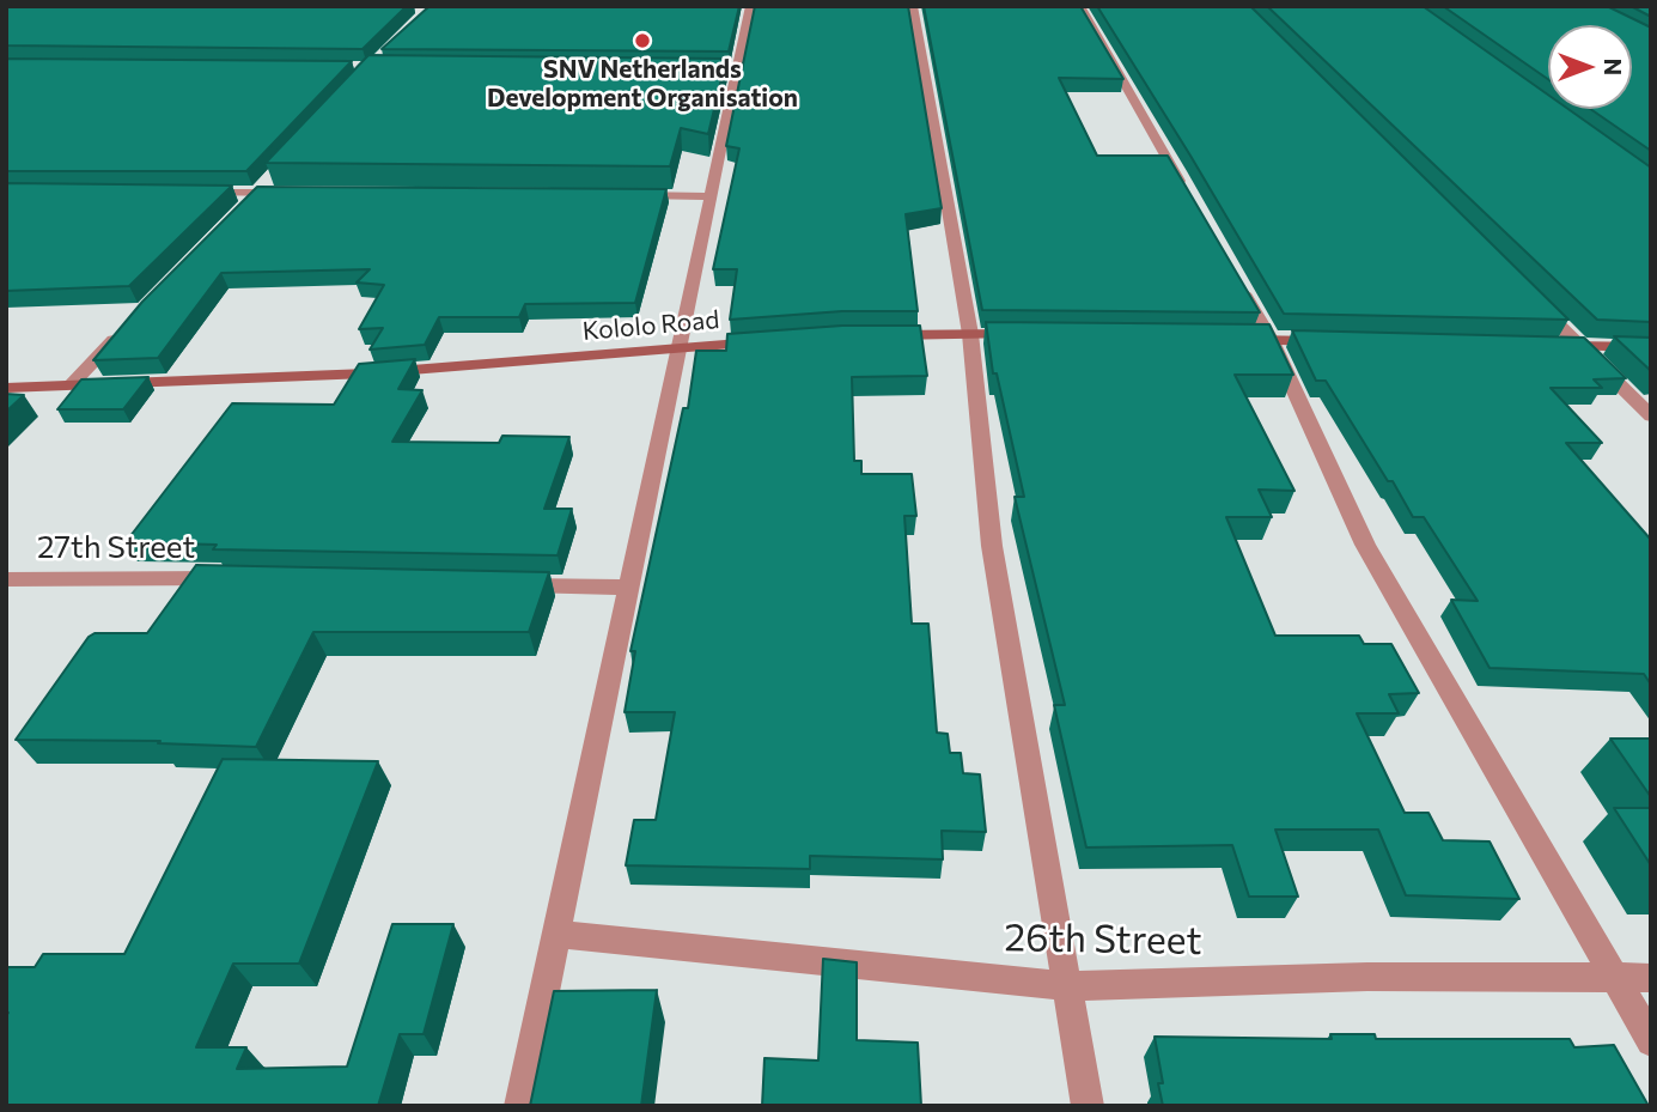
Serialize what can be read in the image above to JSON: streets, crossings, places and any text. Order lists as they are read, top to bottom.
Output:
{
  "streets": {
    "street": ["Kololo Road", "27th Street", "26th Street"]
  },
  "places": ["SNV Netherlands Development Organisation"],
  "north": "right"
}
